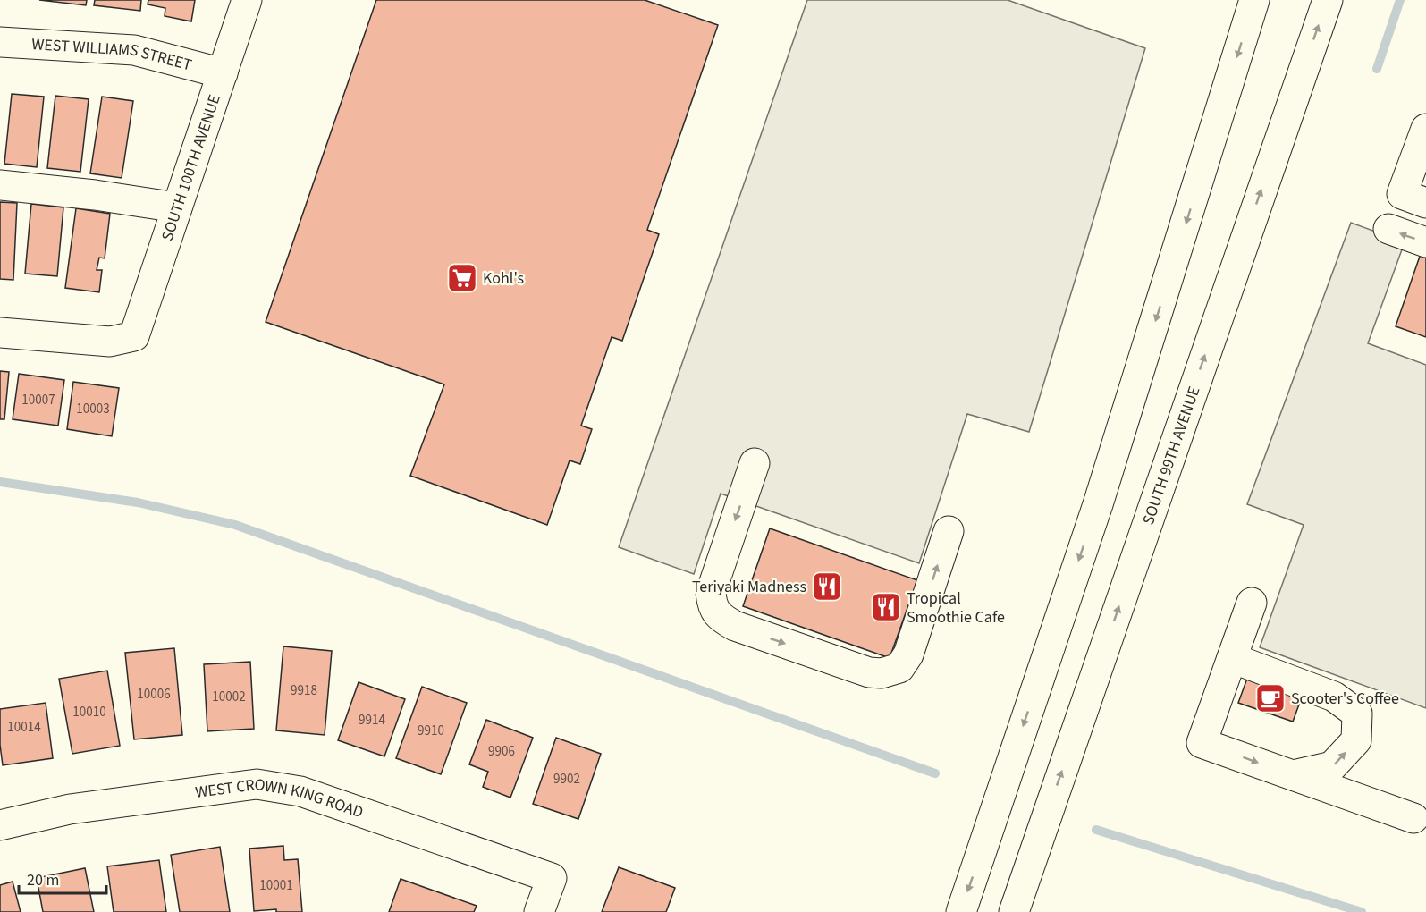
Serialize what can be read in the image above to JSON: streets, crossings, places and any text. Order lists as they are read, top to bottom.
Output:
{
  "streets": {
    "main road": [
      "WEST WILLIAMS STREET",
      "SOUTH 100TH AVENUE",
      "SOUTH 99TH AVENUE",
      "WEST CROWN KING ROAD"
    ]
  },
  "crossings": [
    ["WEST WILLIAMS STREET", "SOUTH 100TH AVENUE"]
  ],
  "places": {
    "supermarket": ["Kohl's"],
    "restaurant": ["Teriyaki Madness", "Tropical Smoothie Cafe"],
    "cafe": ["Scooter's Coffee"]
  },
  "house_numbers": [
    "10007",
    "10003",
    "9918",
    "10006",
    "10002",
    "10010",
    "9914",
    "10014",
    "9910",
    "9906",
    "9902",
    "10001"
  ],
  "scale_bar": "20 m"
}
